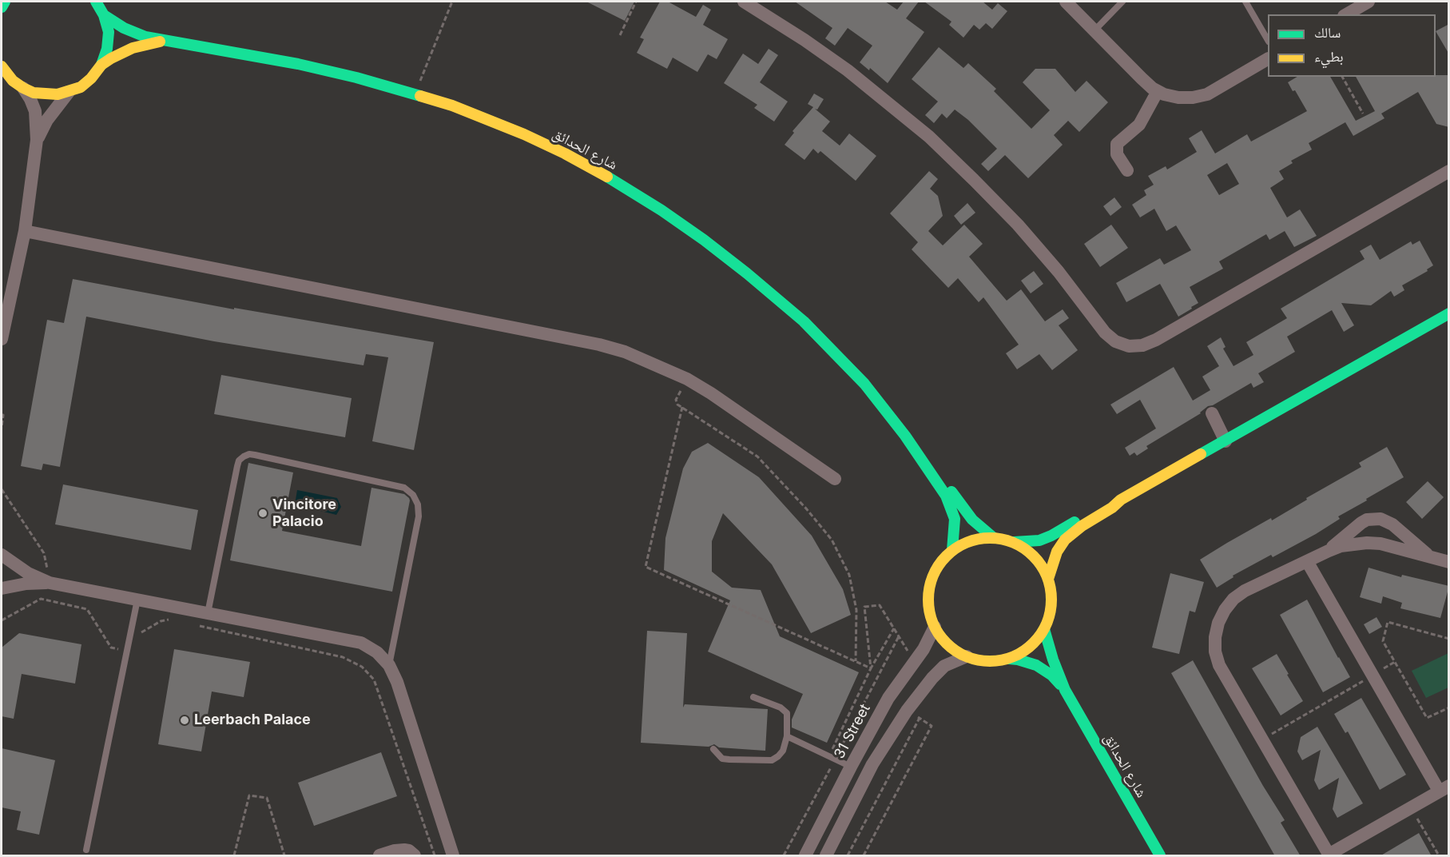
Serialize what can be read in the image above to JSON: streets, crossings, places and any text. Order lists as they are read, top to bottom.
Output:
{
  "streets": {
    "street": ["شارع الحدائق", "31 Street"]
  },
  "places": ["Vincitore Palacio", "Leerbach Palace"],
  "legend": ["سالك", "بطيء"]
}
